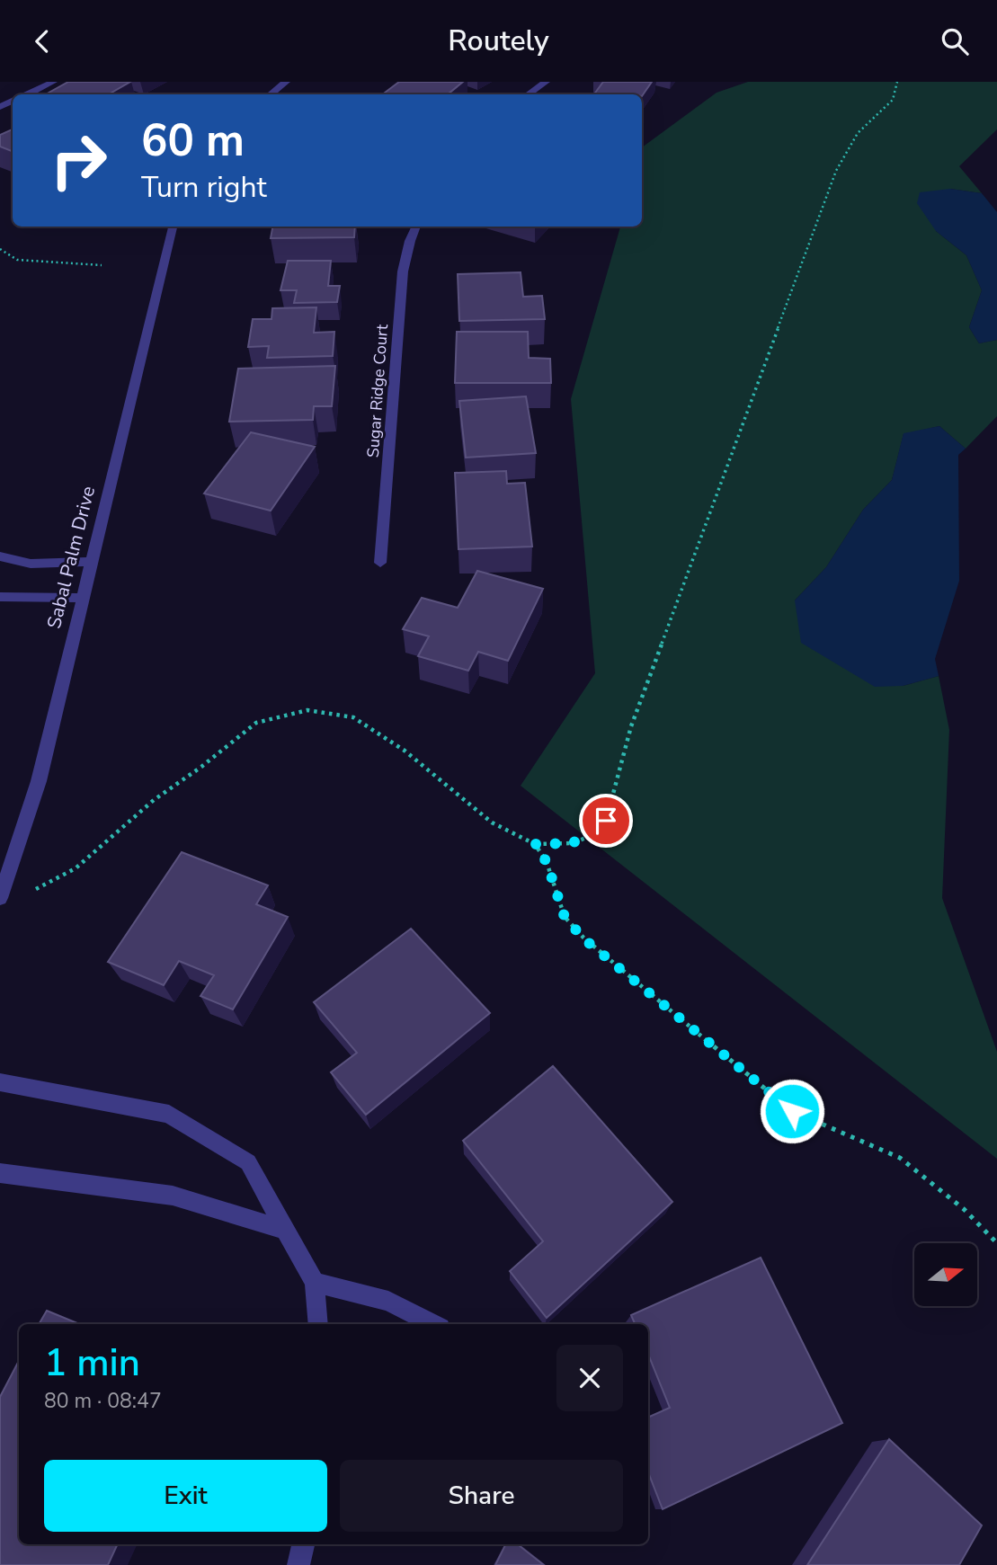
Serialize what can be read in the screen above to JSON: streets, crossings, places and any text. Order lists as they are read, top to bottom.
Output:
{
  "streets": {
    "street": ["Sugar Ridge Court", "Sabal Palm Drive"]
  },
  "north": "right",
  "page": {
    "header": "Routely",
    "turn": ["60 m", "Turn right"],
    "heading": ["1 min", "80 m · 08:47"],
    "buttons": ["Exit", "Share"]
  }
}
